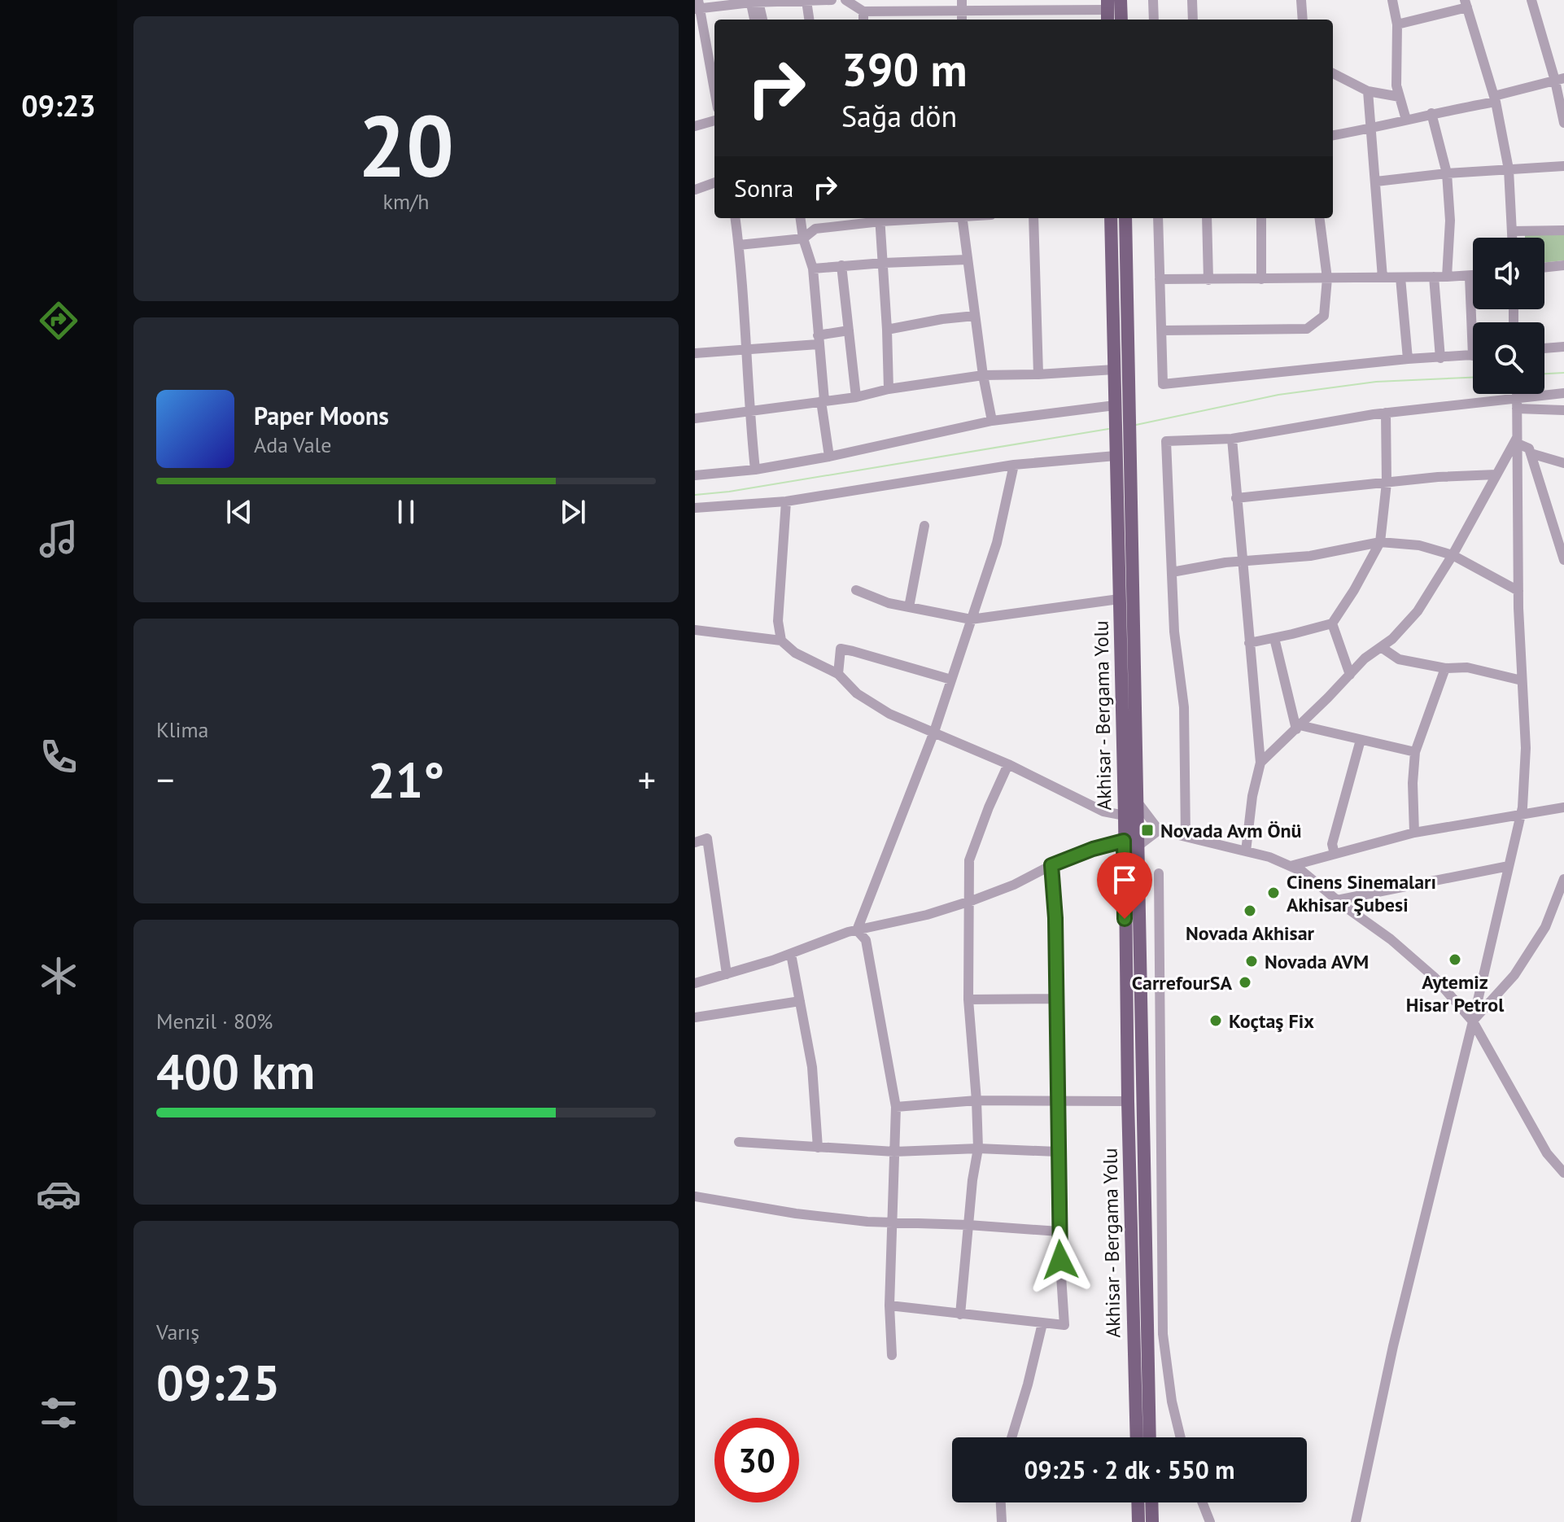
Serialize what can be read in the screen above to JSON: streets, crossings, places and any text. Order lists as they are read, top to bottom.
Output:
{
  "streets": {
    "main road": ["Akhisar - Bergama Yolu"]
  },
  "places": {
    "transit": ["Novada Avm Önü"],
    "other": [
      "Cinens Sinemaları Akhisar Şubesi",
      "Novada Akhisar",
      "Aytemiz Hisar Petrol",
      "Novada AVM",
      "CarrefourSA",
      "Koçtaş Fix"
    ]
  },
  "page": {
    "tabs": "09:23",
    "tile": [
      ["20", "km/h"],
      "Klima",
      ["Menzil · 80%", "400 km"],
      ["Varış", "09:25"]
    ],
    "turn": ["390 m", "Sağa dön"],
    "then": "Sonra",
    "song": ["Paper Moons", "Ada Vale"],
    "heat": ["−", "21°", "+"],
    "limit": "30",
    "trip": "09:25 · 2 dk · 550 m"
  }
}
